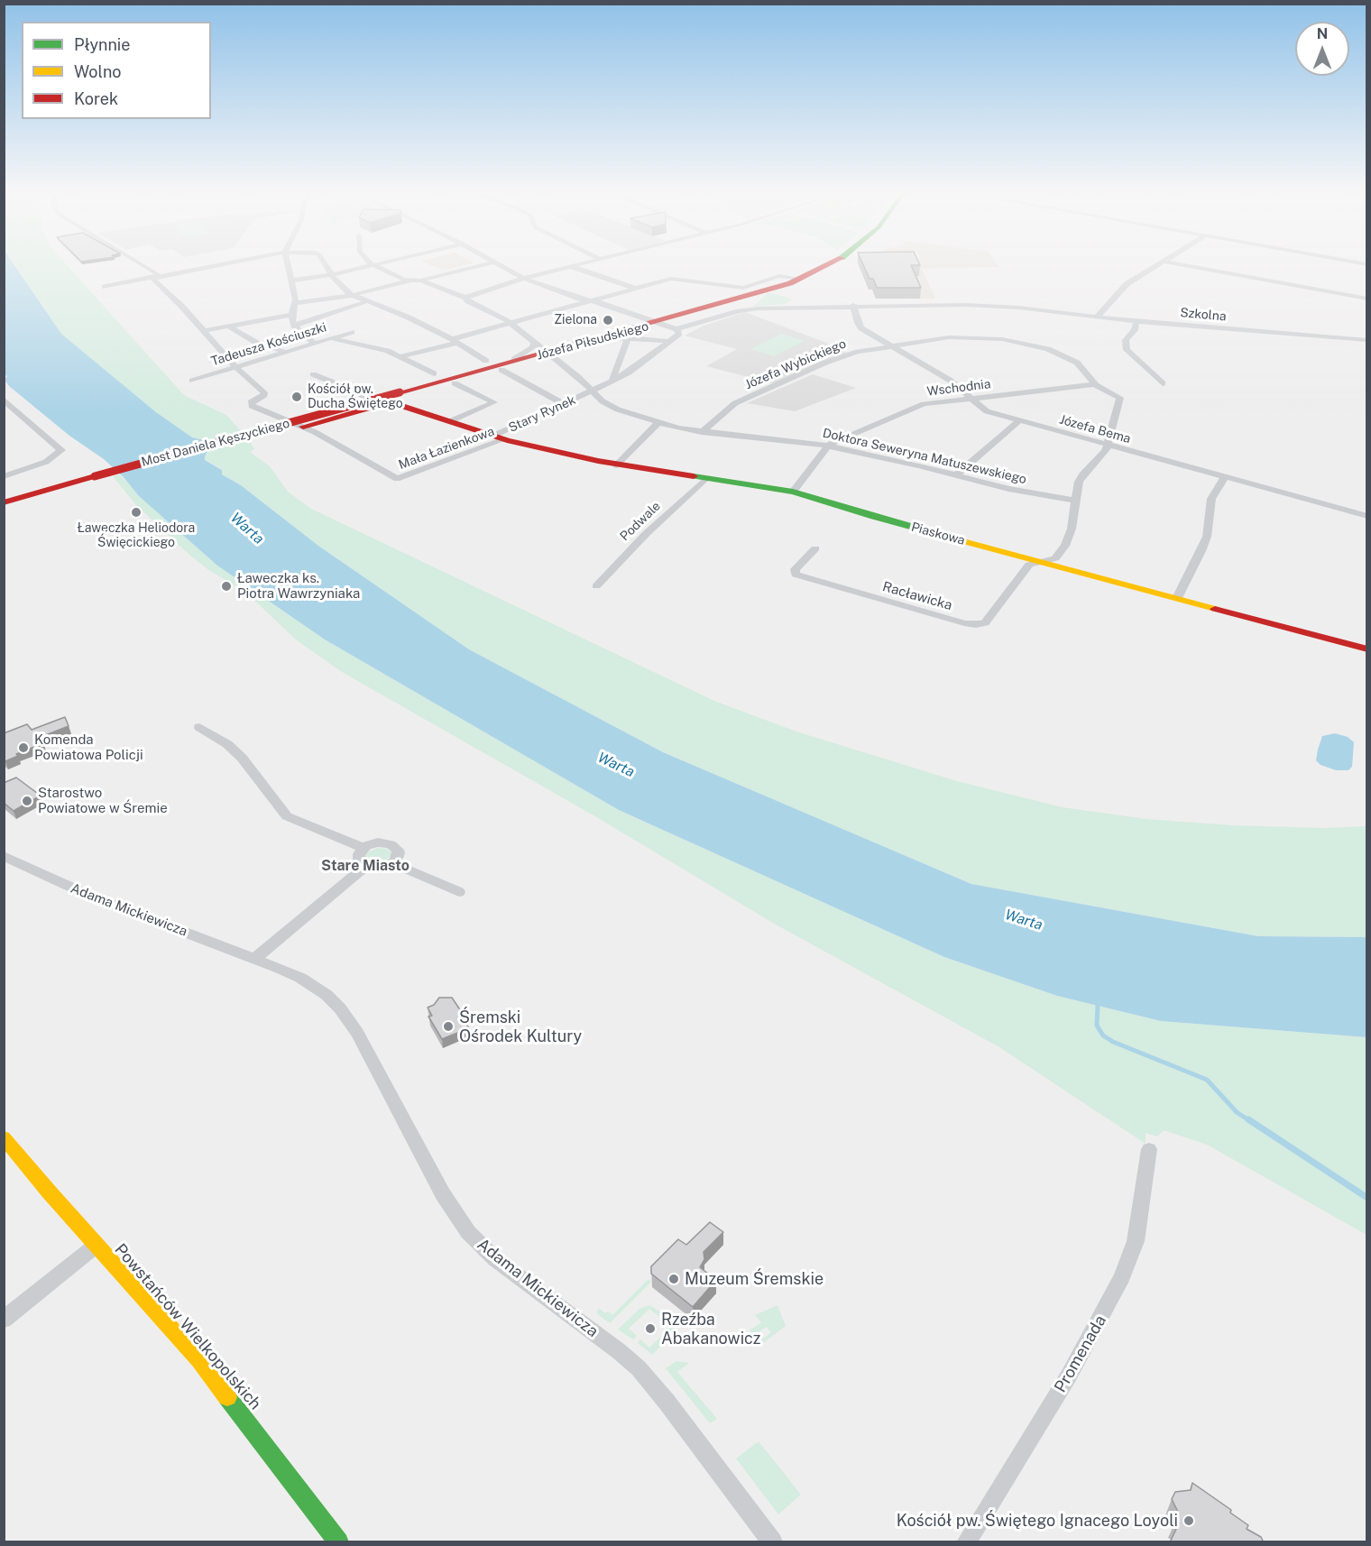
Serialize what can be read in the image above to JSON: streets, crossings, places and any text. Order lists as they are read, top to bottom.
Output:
{
  "streets": {
    "street": [
      "Szkolna",
      "Józefa Piłsudskiego",
      "Tadeusza Kościuszki",
      "Józefa Wybickiego",
      "Wschodnia",
      "Stary Rynek",
      "Józefa Bema",
      "Most Daniela Kęszyckiego",
      "Mała Łazienkowa",
      "Doktora Seweryna Matuszewskiego",
      "Podwale",
      "Piaskowa",
      "Racławicka",
      "Adama Mickiewicza",
      "Powstańców Wielkopolskich",
      "Promenada"
    ]
  },
  "crossings": [
    ["Szkolna", "Stary Rynek"],
    ["Szkolna", "Józefa Bema"],
    ["Józefa Piłsudskiego", "Most Daniela Kęszyckiego"],
    ["Józefa Piłsudskiego", "Doktora Seweryna Matuszewskiego"],
    ["Józefa Wybickiego", "Wschodnia"],
    ["Józefa Wybickiego", "Józefa Bema"],
    ["Józefa Wybickiego", "Doktora Seweryna Matuszewskiego"],
    ["Józefa Wybickiego", "Piaskowa"],
    ["Józefa Wybickiego", "Racławicka"],
    ["Wschodnia", "Józefa Bema"],
    ["Wschodnia", "Doktora Seweryna Matuszewskiego"],
    ["Stary Rynek", "Mała Łazienkowa"],
    ["Stary Rynek", "Doktora Seweryna Matuszewskiego"],
    ["Stary Rynek", "Piaskowa"],
    ["Mała Łazienkowa", "Piaskowa"],
    ["Podwale", "Piaskowa"],
    ["Piaskowa", "Racławicka"]
  ],
  "districts": ["Stare Miasto"],
  "water": ["Warta"],
  "places": [
    "Zielona",
    "Kościół pw. Ducha Świętego",
    "Ławeczka Heliodora Święcickiego",
    "Ławeczka ks. Piotra Wawrzyniaka",
    "Komenda Powiatowa Policji",
    "Starostwo Powiatowe w Śremie",
    "Śremski Ośrodek Kultury",
    "Muzeum Śremskie",
    "Rzeźba Abakanowicz",
    "Kościół pw. Świętego Ignacego Loyoli"
  ],
  "legend": ["Płynnie", "Wolno", "Korek"],
  "north": "top"
}
